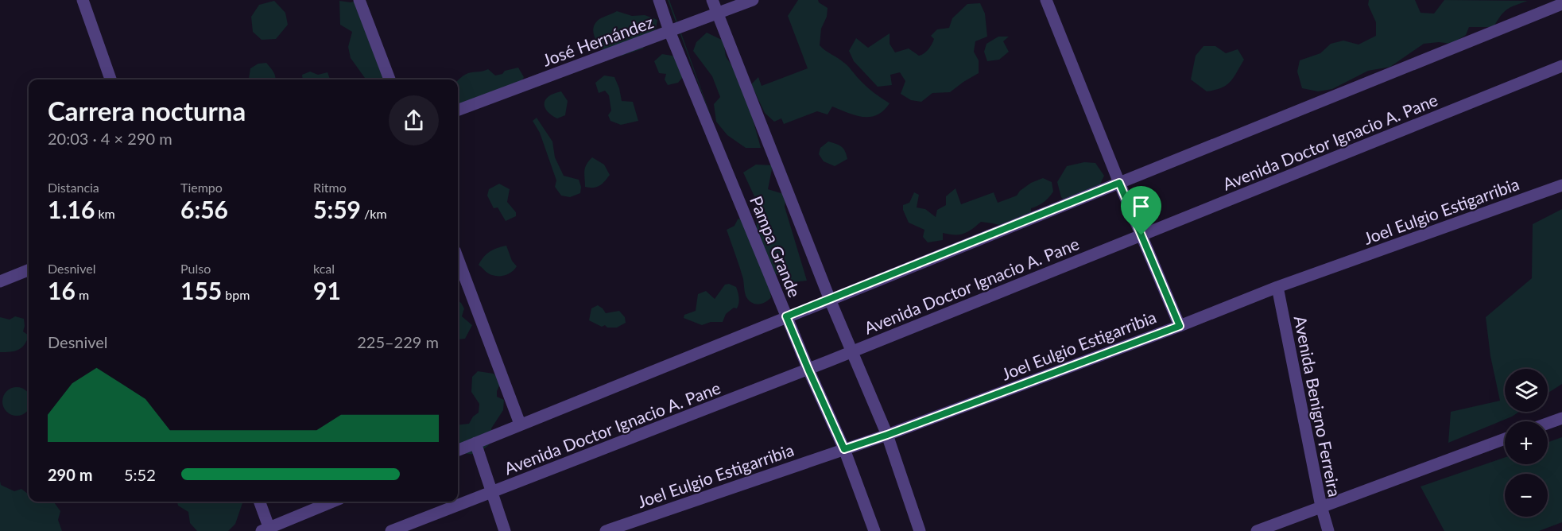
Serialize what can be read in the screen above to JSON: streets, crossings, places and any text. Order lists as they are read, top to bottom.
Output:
{
  "streets": {
    "street": [
      "José Hernández",
      "Avenida Doctor Ignacio A. Pane",
      "Joel Eulgio Estigarribia",
      "Pampa Grande",
      "Avenida Benigno Ferreira"
    ]
  },
  "crossings": [
    ["José Hernández", "Pampa Grande"],
    ["Avenida Doctor Ignacio A. Pane", "Pampa Grande"],
    ["Joel Eulgio Estigarribia", "Pampa Grande"],
    ["Joel Eulgio Estigarribia", "Avenida Benigno Ferreira"]
  ],
  "page": {
    "heading": ["Carrera nocturna", "20:03 · 4 × 290 m"],
    "stats": [
      ["Distancia", "1.16 km"],
      ["Tiempo", "6:56"],
      ["Ritmo", "5:59 /km"],
      ["Desnivel", "16 m"],
      ["Pulso", "155 bpm"],
      ["kcal", "91"]
    ],
    "chart": ["Desnivel", "225–229 m"],
    "map_buttons": ["+", "−"],
    "list": [
      {
        "name": "290 m",
        "note": "5:52"
      }
    ]
  }
}
